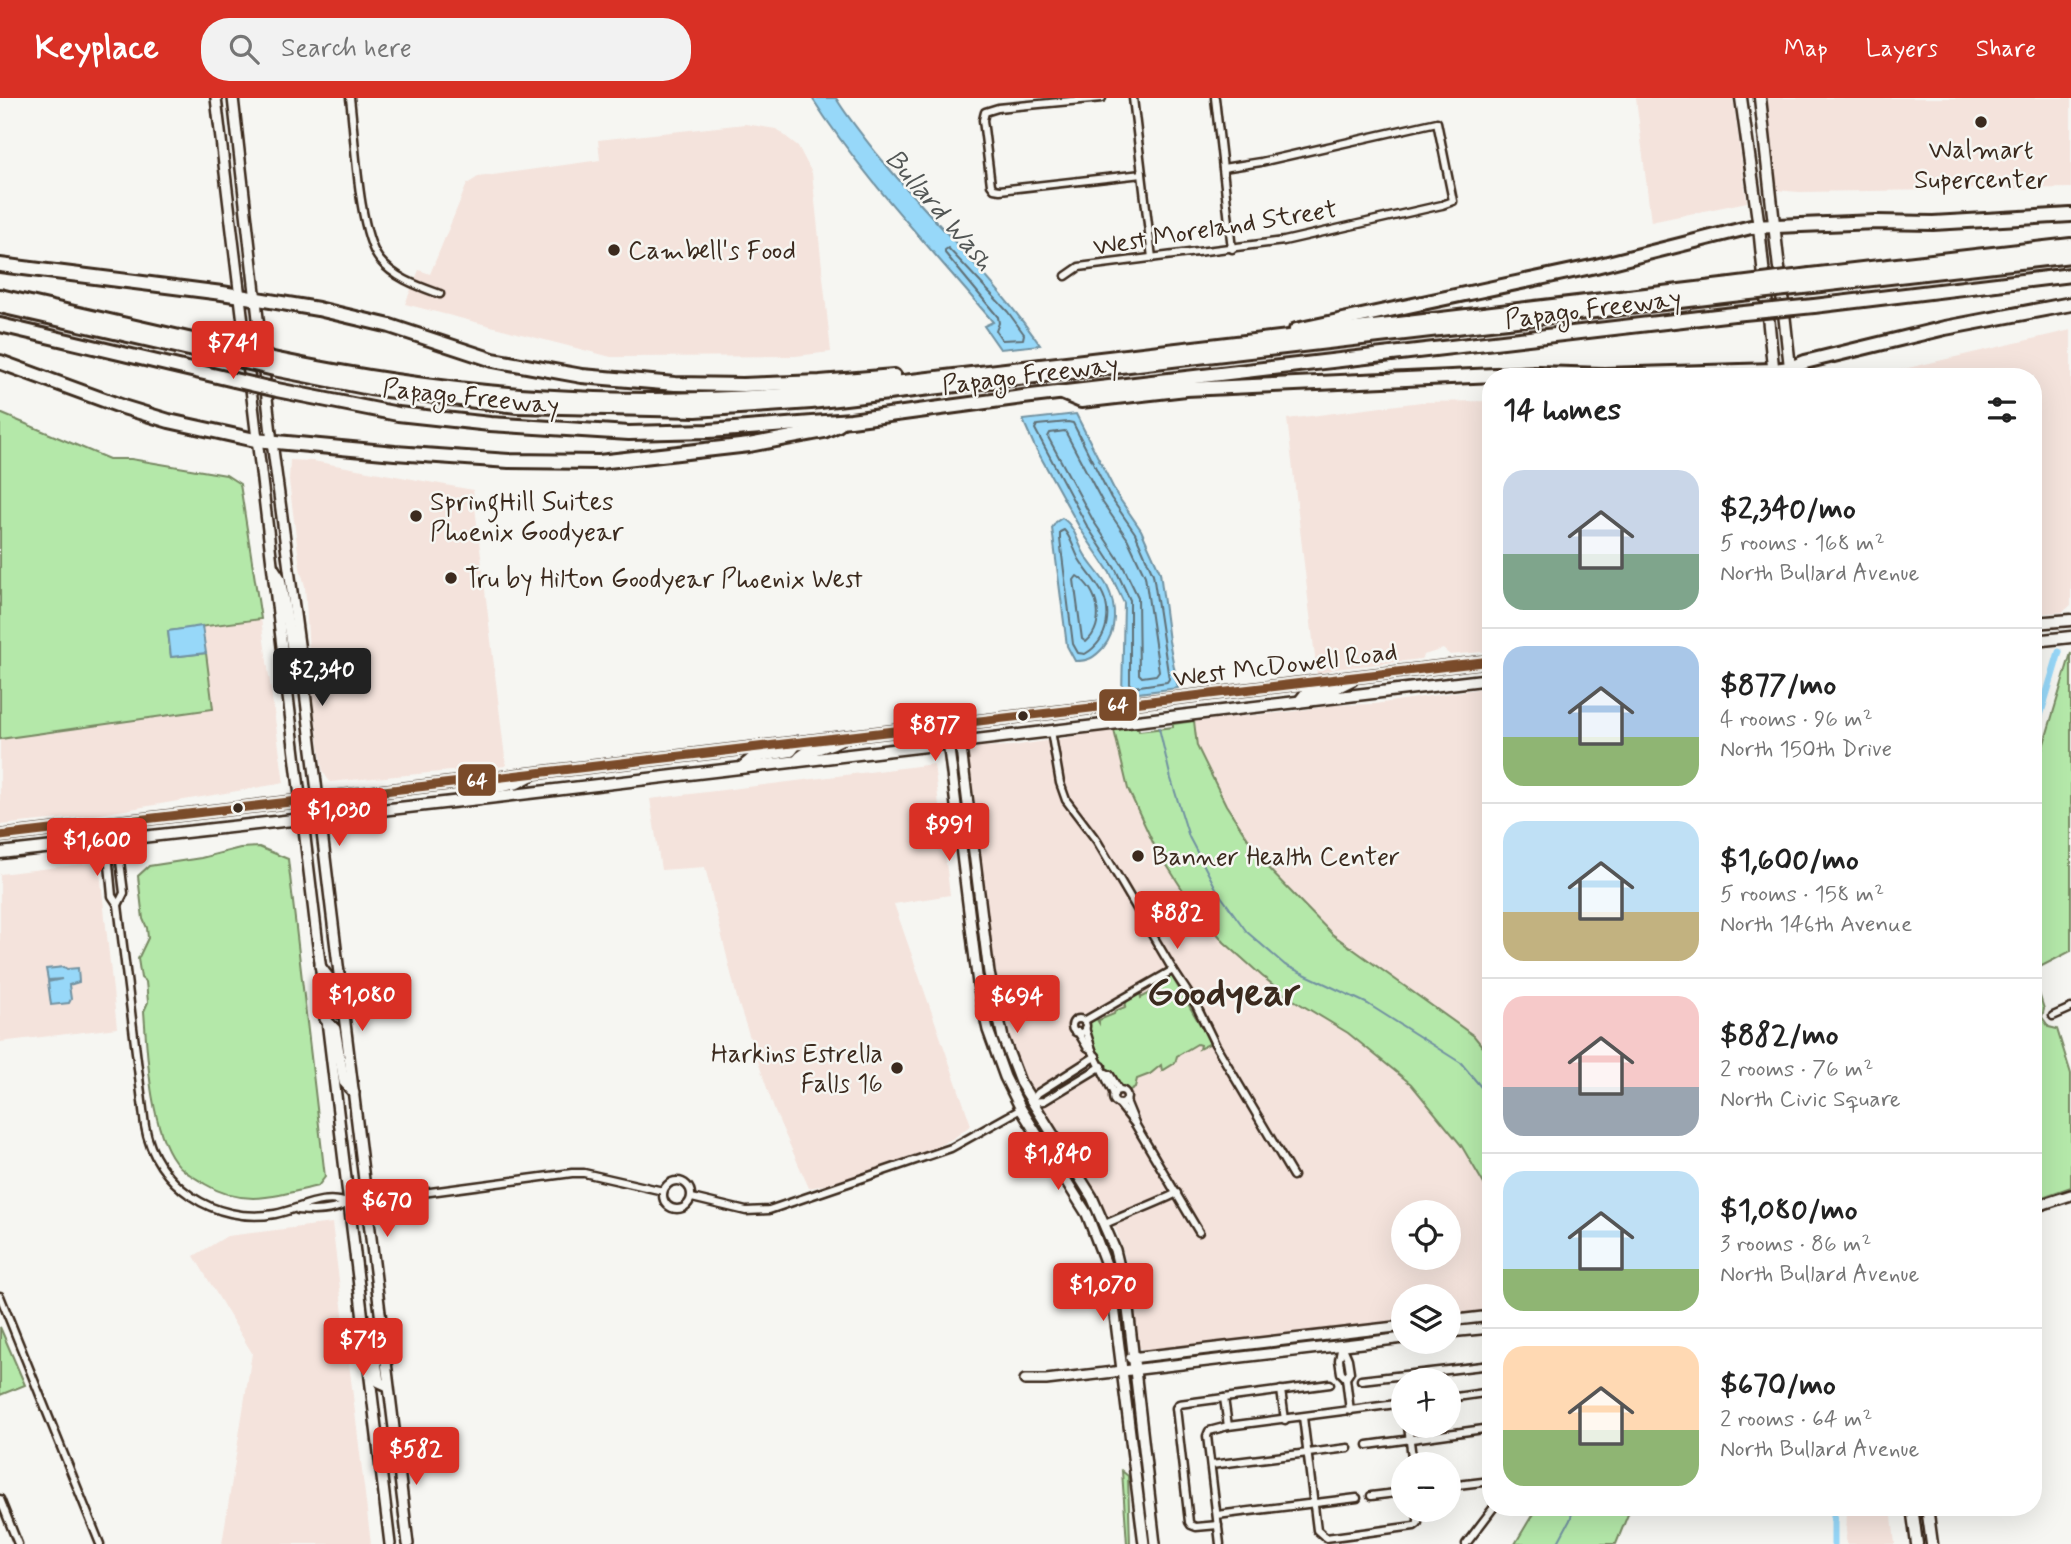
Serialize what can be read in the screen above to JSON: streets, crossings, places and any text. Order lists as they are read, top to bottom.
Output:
{
  "streets": {
    "highway": ["Papago Freeway"],
    "main road": ["West McDowell Road"],
    "street": ["West Moreland Street"]
  },
  "districts": ["Goodyear"],
  "water": ["Bullard Wash"],
  "places": [
    "Walmart Supercenter",
    "Cambell's Food",
    "SpringHill Suites Phoenix Goodyear",
    "Tru by Hilton Goodyear Phoenix West",
    "Banner Health Center",
    "Harkins Estrella Falls 16"
  ],
  "lines": ["transit line 64"],
  "page": {
    "header": "Keyplace",
    "search": "Search here",
    "nav": ["Map", "Layers", "Share"],
    "price": [
      "$741",
      "$2,340",
      "$877",
      "$1,030",
      "$991",
      "$1,600",
      "$882",
      "$1,080",
      "$694",
      "$1,840",
      "$670",
      "$1,070",
      "$713",
      "$582"
    ],
    "heading": "14 homes",
    "list": [
      {
        "name": "$2,340/mo",
        "note": "5 rooms · 168 m² · North Bullard Avenue"
      },
      {
        "name": "$877/mo",
        "note": "4 rooms · 96 m² · North 150th Drive"
      },
      {
        "name": "$1,600/mo",
        "note": "5 rooms · 158 m² · North 146th Avenue"
      },
      {
        "name": "$882/mo",
        "note": "2 rooms · 76 m² · North Civic Square"
      },
      {
        "name": "$1,080/mo",
        "note": "3 rooms · 86 m² · North Bullard Avenue"
      },
      {
        "name": "$670/mo",
        "note": "2 rooms · 64 m² · North Bullard Avenue"
      }
    ],
    "map_buttons": ["+", "−"]
  }
}
